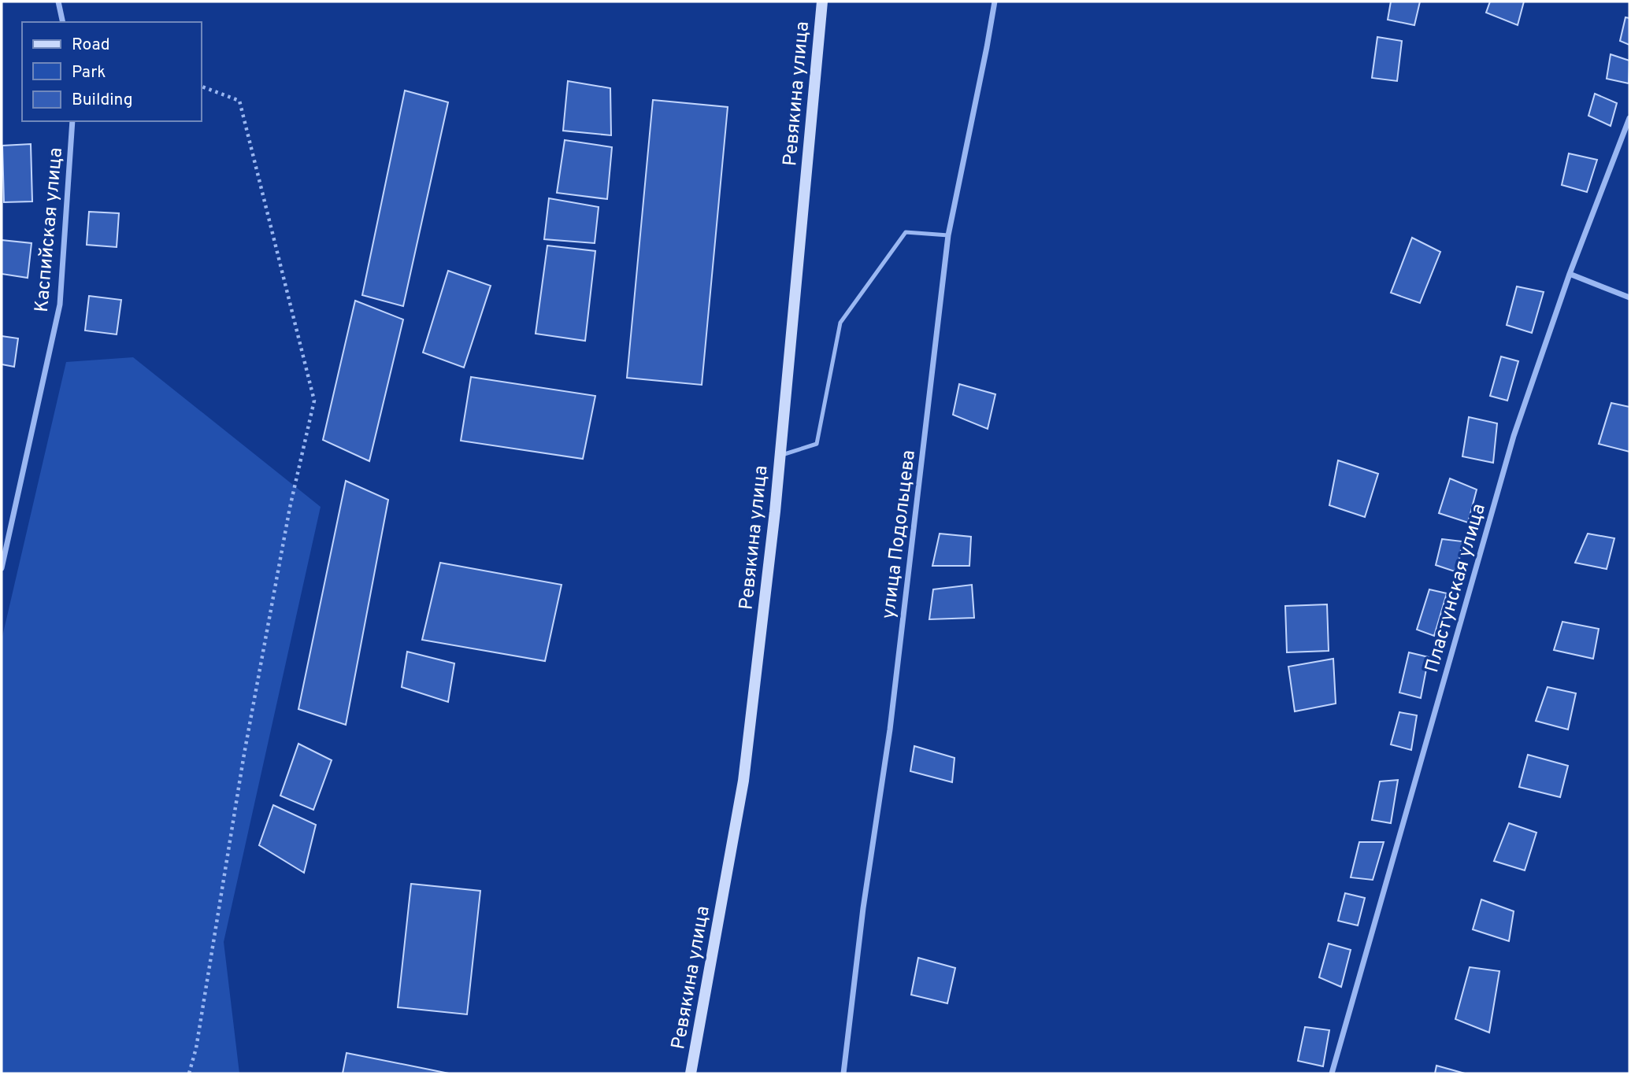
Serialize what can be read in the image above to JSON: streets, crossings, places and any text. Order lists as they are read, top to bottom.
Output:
{
  "streets": {
    "main road": ["Ревякина улица"],
    "street": ["Каспийская улица", "улица Подольцева", "Пластунская улица"]
  },
  "legend": ["Road", "Park", "Building"]
}
